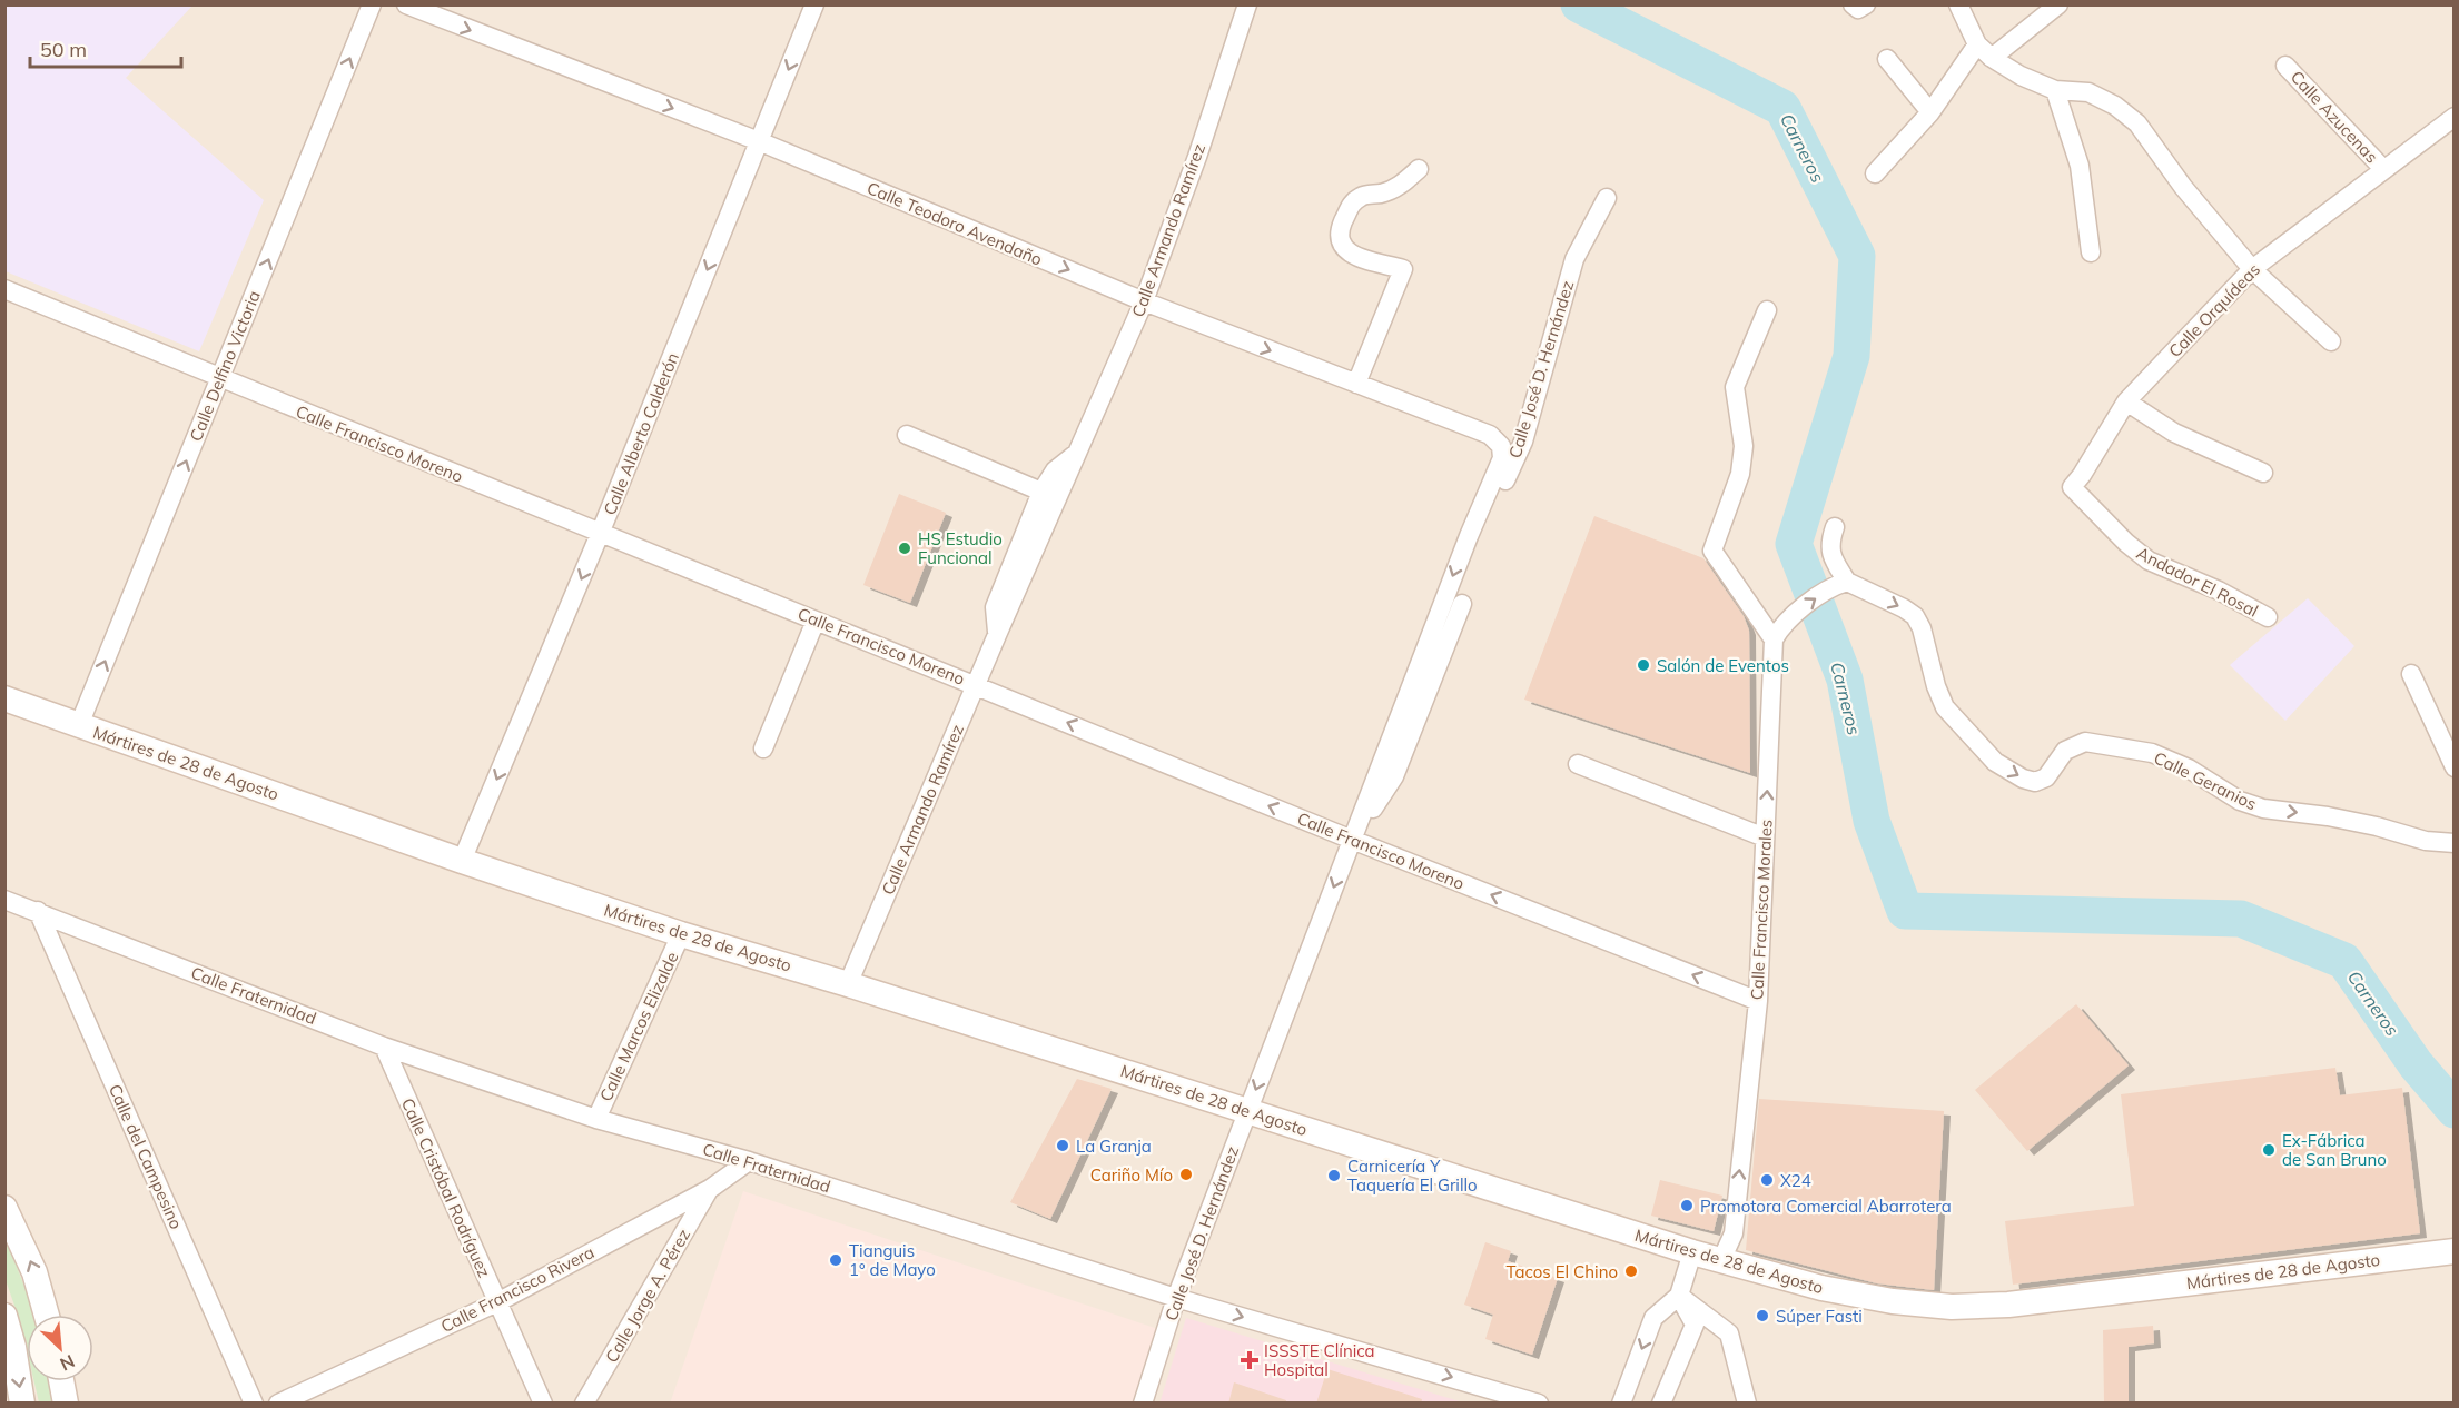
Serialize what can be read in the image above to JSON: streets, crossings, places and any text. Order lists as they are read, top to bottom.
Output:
{
  "streets": {
    "main road": ["Mártires de 28 de Agosto"],
    "street": [
      "Calle Azucenas",
      "Calle Teodoro Avendaño",
      "Calle Armando Ramírez",
      "Calle Orquídeas",
      "Calle Delfino Victoria",
      "Calle José D. Hernández",
      "Calle Alberto Calderón",
      "Calle Francisco Moreno",
      "Andador El Rosal",
      "Calle Geranios",
      "Calle Francisco Morales",
      "Calle Fraternidad",
      "Calle Marcos Elizalde",
      "Calle del Campesino",
      "Calle Cristóbal Rodríguez",
      "Calle Francisco Rivera",
      "Calle Jorge A. Pérez"
    ]
  },
  "crossings": [
    ["Calle Azucenas", "Calle Orquídeas"],
    ["Calle Teodoro Avendaño", "Calle Armando Ramírez"],
    ["Calle Teodoro Avendaño", "Calle José D. Hernández"],
    ["Calle Teodoro Avendaño", "Calle Alberto Calderón"],
    ["Calle Armando Ramírez", "Calle Francisco Moreno"],
    ["Calle Armando Ramírez", "Mártires de 28 de Agosto"],
    ["Calle Orquídeas", "Andador El Rosal"],
    ["Calle Delfino Victoria", "Calle Francisco Moreno"],
    ["Calle Delfino Victoria", "Mártires de 28 de Agosto"],
    ["Calle José D. Hernández", "Calle Francisco Moreno"],
    ["Calle José D. Hernández", "Mártires de 28 de Agosto"],
    ["Calle José D. Hernández", "Calle Fraternidad"],
    ["Calle Alberto Calderón", "Calle Francisco Moreno"],
    ["Calle Alberto Calderón", "Mártires de 28 de Agosto"],
    ["Calle Francisco Moreno", "Calle Francisco Morales"],
    ["Mártires de 28 de Agosto", "Calle Francisco Morales"],
    ["Mártires de 28 de Agosto", "Calle Marcos Elizalde"],
    ["Calle Fraternidad", "Calle Marcos Elizalde"],
    ["Calle Fraternidad", "Calle del Campesino"],
    ["Calle Fraternidad", "Calle Cristóbal Rodríguez"],
    ["Calle Fraternidad", "Calle Francisco Rivera"],
    ["Calle Cristóbal Rodríguez", "Calle Francisco Rivera"],
    ["Calle Francisco Rivera", "Calle Jorge A. Pérez"]
  ],
  "one_way": [
    "Calle Teodoro Avendaño",
    "Calle Delfino Victoria",
    "Calle Alberto Calderón",
    "Calle Francisco Moreno",
    "Calle Geranios",
    "Calle Francisco Morales"
  ],
  "water": ["Carneros"],
  "places": {
    "other": [
      "HS Estudio Funcional",
      "Salón de Eventos",
      "La Granja",
      "Ex-Fábrica de San Bruno",
      "Cariño Mío",
      "Carnicería Y Taquería El Grillo",
      "X24",
      "Promotora Comercial Abarrotera",
      "Tianguis 1° de Mayo",
      "Tacos El Chino",
      "Súper Fasti"
    ],
    "health": ["ISSSTE Clínica Hospital"]
  },
  "scale_bar": "50 m",
  "north": "bottom right"
}
